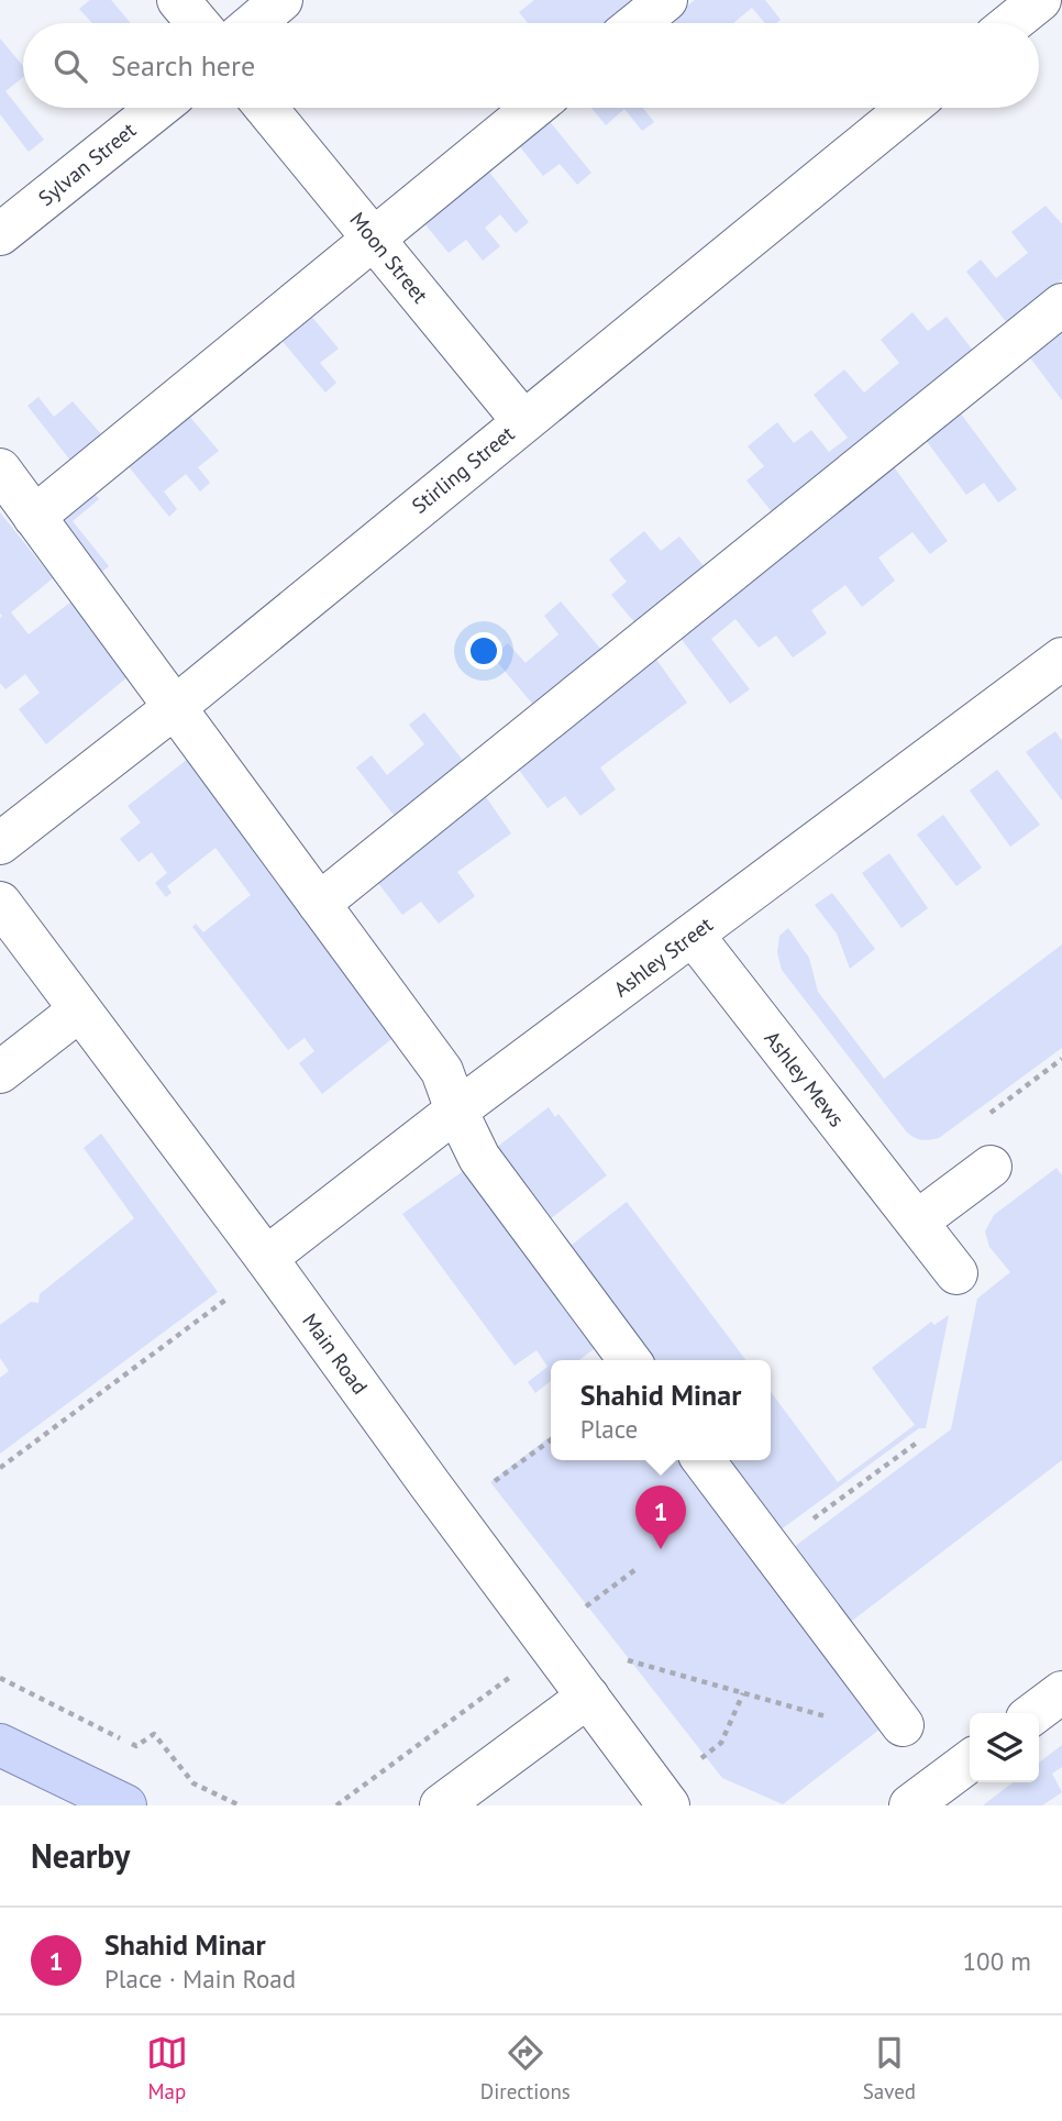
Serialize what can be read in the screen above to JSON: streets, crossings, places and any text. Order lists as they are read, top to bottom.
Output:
{
  "streets": {
    "street": [
      "Sylvan Street",
      "Moon Street",
      "Stirling Street",
      "Ashley Street",
      "Ashley Mews",
      "Main Road"
    ]
  },
  "crossings": [
    ["Moon Street", "Stirling Street"],
    ["Ashley Street", "Ashley Mews"],
    ["Ashley Street", "Main Road"]
  ],
  "page": {
    "search": "Search here",
    "popup": ["Shahid Minar", "Place"],
    "pins": "1",
    "heading": "Nearby",
    "list": [
      {
        "mark": "1",
        "name": "Shahid Minar",
        "note": "Place · Main Road",
        "value": "100 m"
      }
    ],
    "nav": ["Map", "Directions", "Saved"]
  }
}
